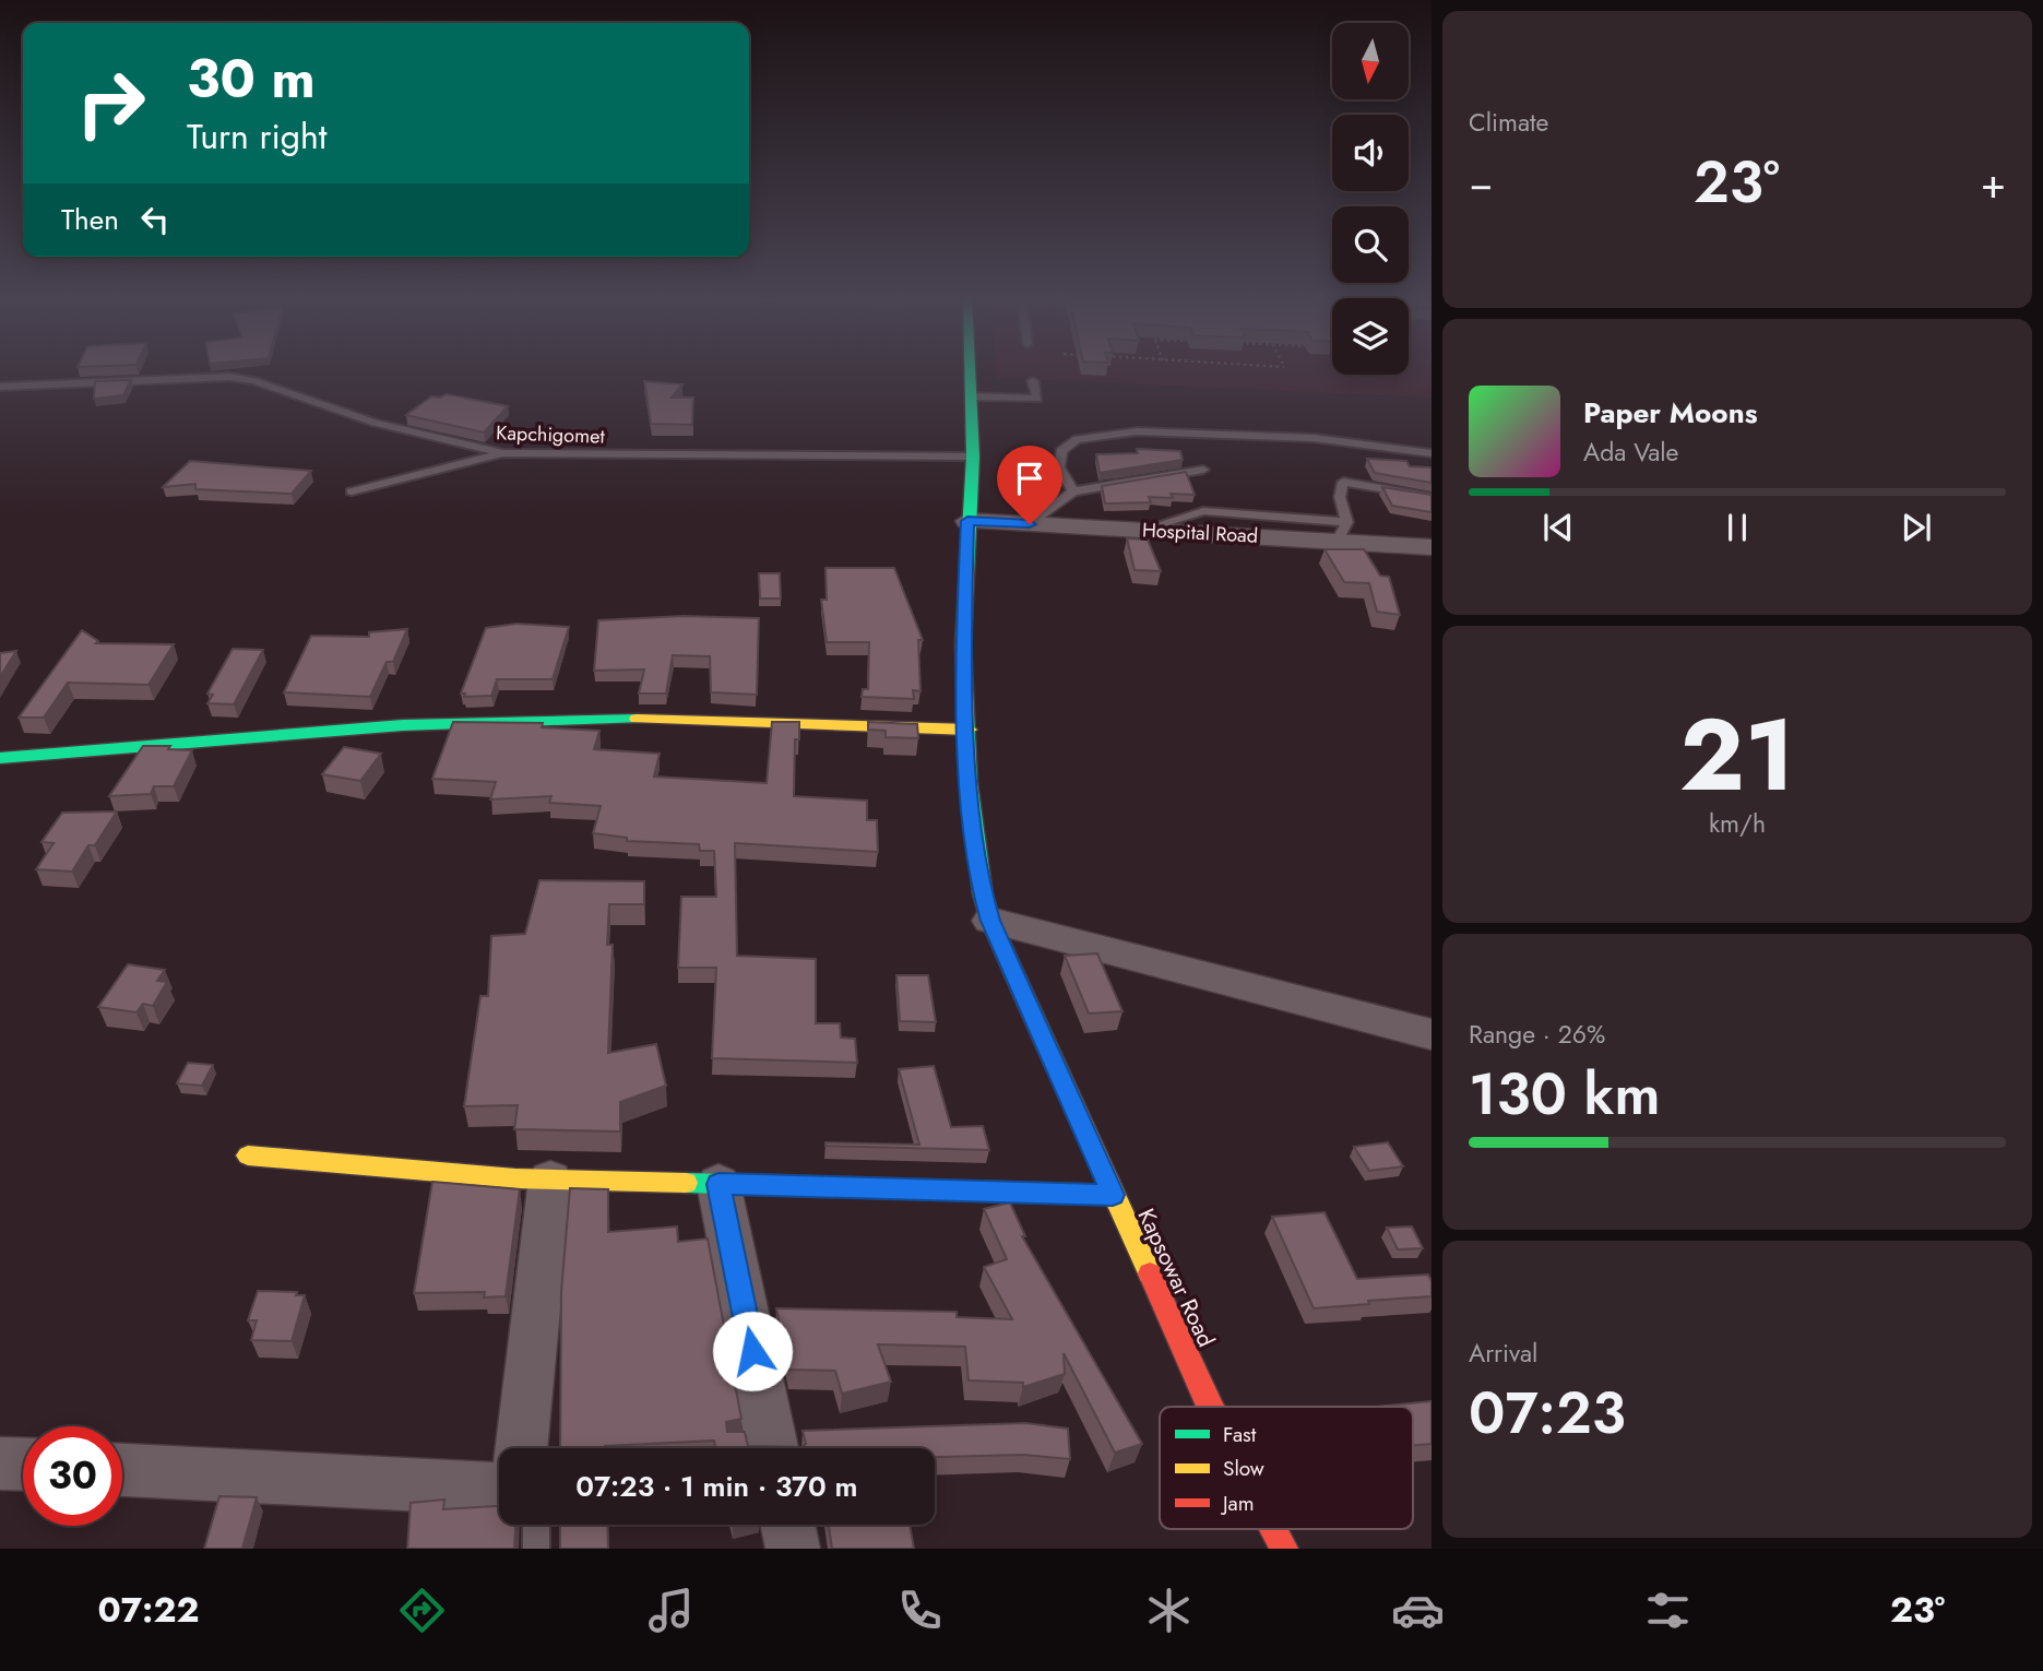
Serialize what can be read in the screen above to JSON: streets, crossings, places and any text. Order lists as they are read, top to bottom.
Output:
{
  "streets": {
    "main road": ["Kapsowar Road"],
    "street": ["Hospital Road"],
    "lane": ["Kapchigomet"]
  },
  "crossings": [
    ["Kapchigomet", "Kapsowar Road"],
    ["Hospital Road", "Kapsowar Road"]
  ],
  "legend": ["Fast", "Slow", "Jam"],
  "north": "bottom",
  "page": {
    "tile": [
      "Climate",
      ["21", "km/h"],
      ["Range · 26%", "130 km"],
      ["Arrival", "07:23"]
    ],
    "turn": ["30 m", "Turn right"],
    "heat": ["−", "23°", "+"],
    "then": "Then",
    "song": ["Paper Moons", "Ada Vale"],
    "limit": "30",
    "trip": "07:23 · 1 min · 370 m",
    "tabs": ["07:22", "23°"]
  }
}
